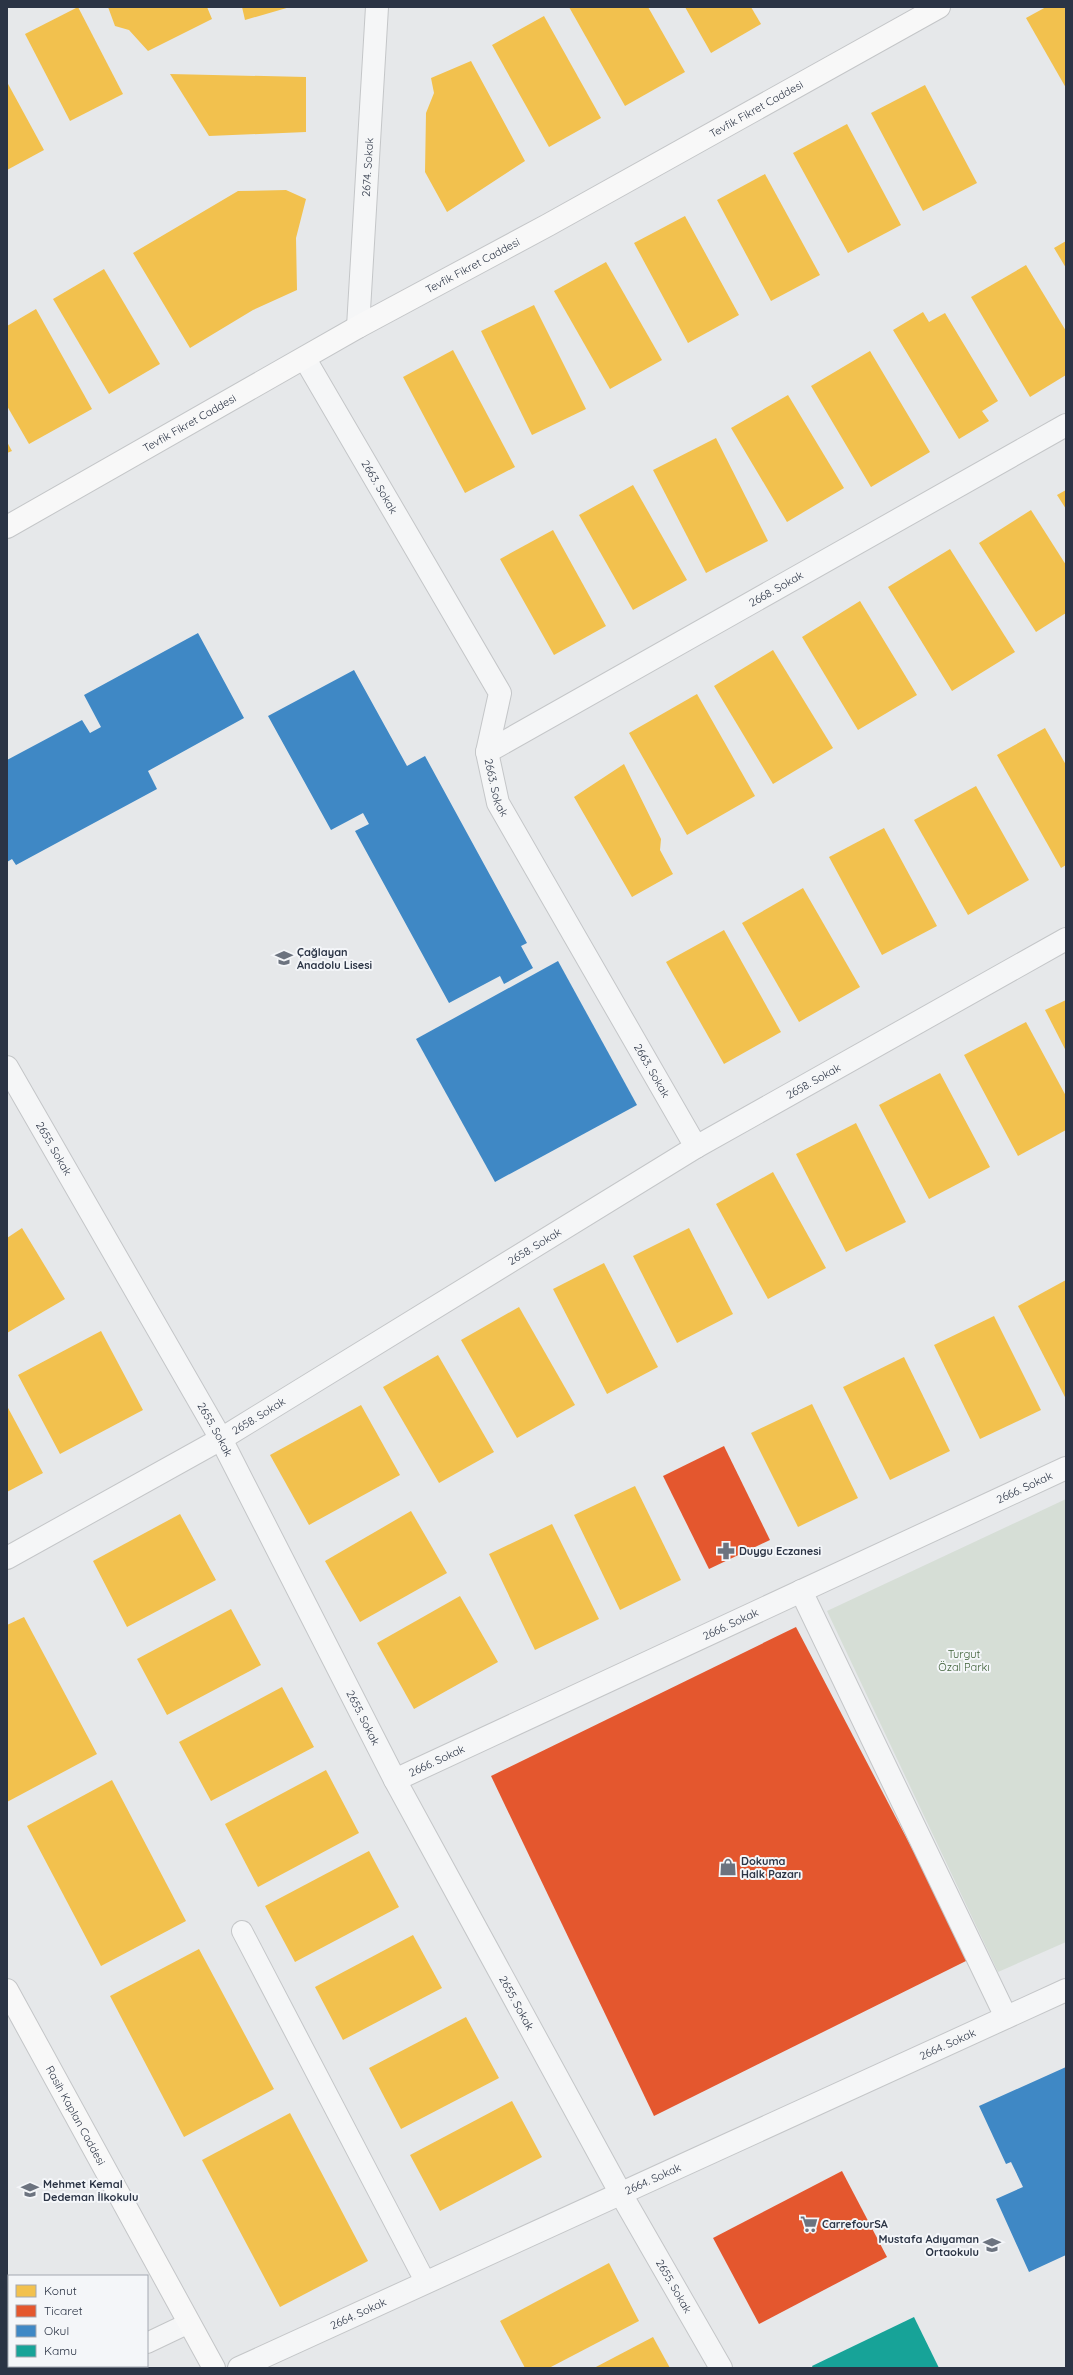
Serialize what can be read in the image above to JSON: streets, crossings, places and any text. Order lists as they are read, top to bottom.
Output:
{
  "streets": {
    "street": [
      "Tevfik Fikret Caddesi",
      "2674. Sokak",
      "2663. Sokak",
      "2668. Sokak",
      "2658. Sokak",
      "2655. Sokak",
      "2666. Sokak",
      "2664. Sokak",
      "Rasih Kaplan Caddesi"
    ]
  },
  "crossings": [
    ["Tevfik Fikret Caddesi", "2674. Sokak"],
    ["Tevfik Fikret Caddesi", "2663. Sokak"],
    ["2663. Sokak", "2668. Sokak"],
    ["2663. Sokak", "2658. Sokak"],
    ["2658. Sokak", "2655. Sokak"],
    ["2655. Sokak", "2666. Sokak"],
    ["2655. Sokak", "2664. Sokak"]
  ],
  "parks": ["Turgut Özal Parkı"],
  "places": {
    "school or university": ["Çağlayan Anadolu Lisesi", "Mehmet Kemal Dedeman İlkokulu", "Mustafa Adıyaman Ortaokulu"],
    "pharmacy": ["Duygu Eczanesi"],
    "shop": ["Dokuma Halk Pazarı"],
    "supermarket": ["CarrefourSA"]
  },
  "legend": [
    "Konut",
    "Ticaret",
    "Okul",
    "Kamu"
  ]
}
